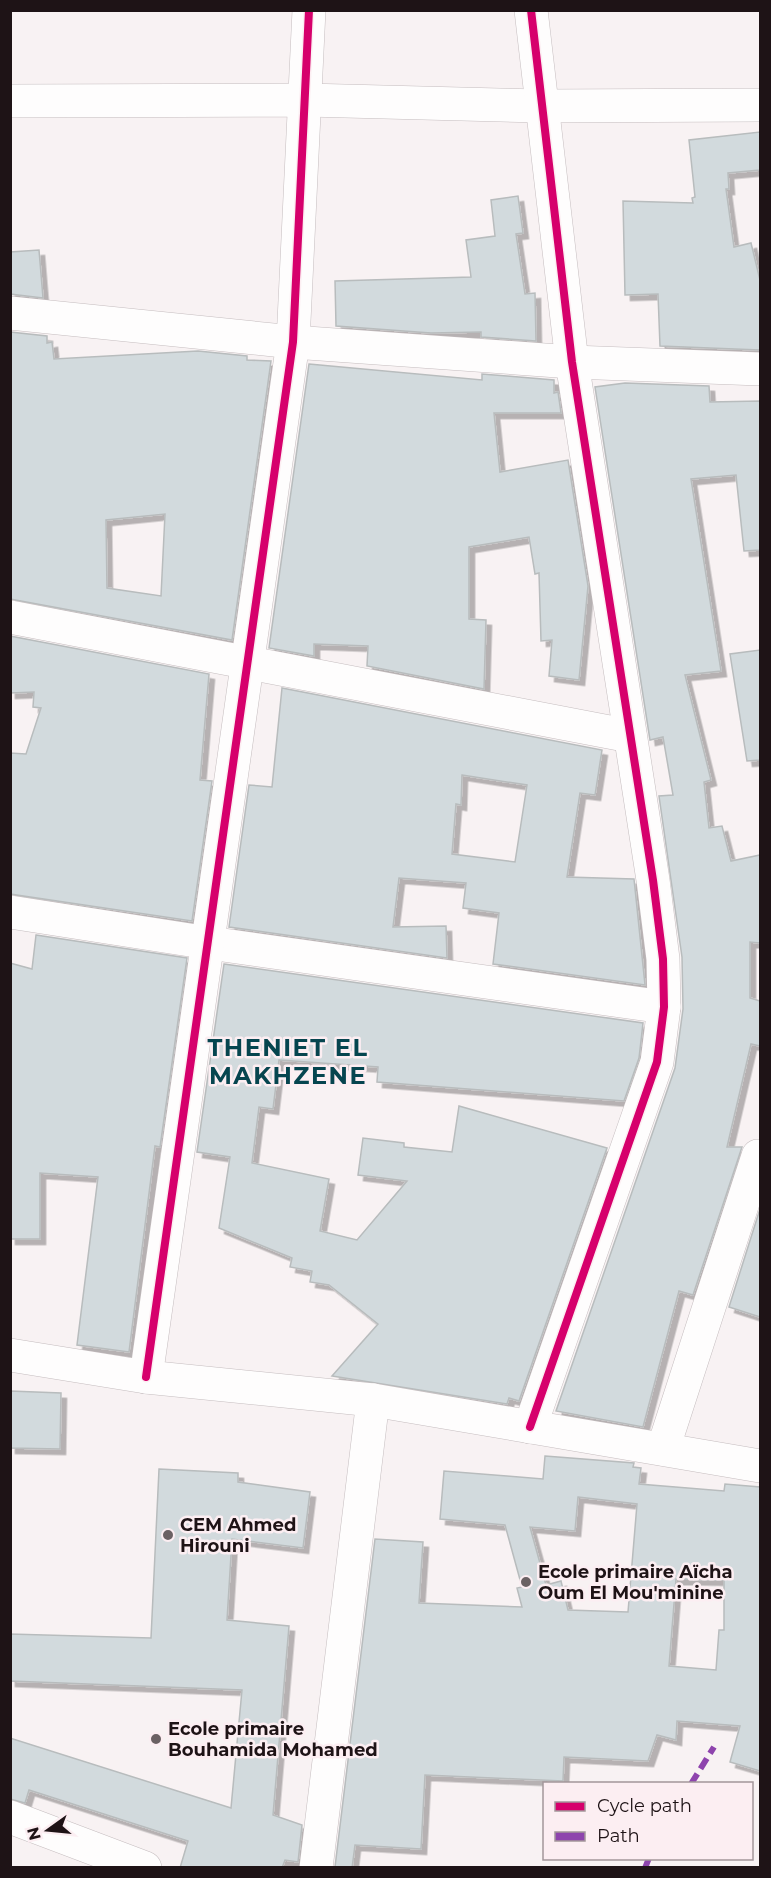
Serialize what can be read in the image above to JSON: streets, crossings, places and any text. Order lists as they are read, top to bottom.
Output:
{
  "districts": ["THENIET EL MAKHZENE"],
  "places": ["CEM Ahmed Hirouni", "Ecole primaire Aïcha Oum El Mou'minine", "Ecole primaire Bouhamida Mohamed"],
  "legend": ["Cycle path", "Path"],
  "north": "left"
}
